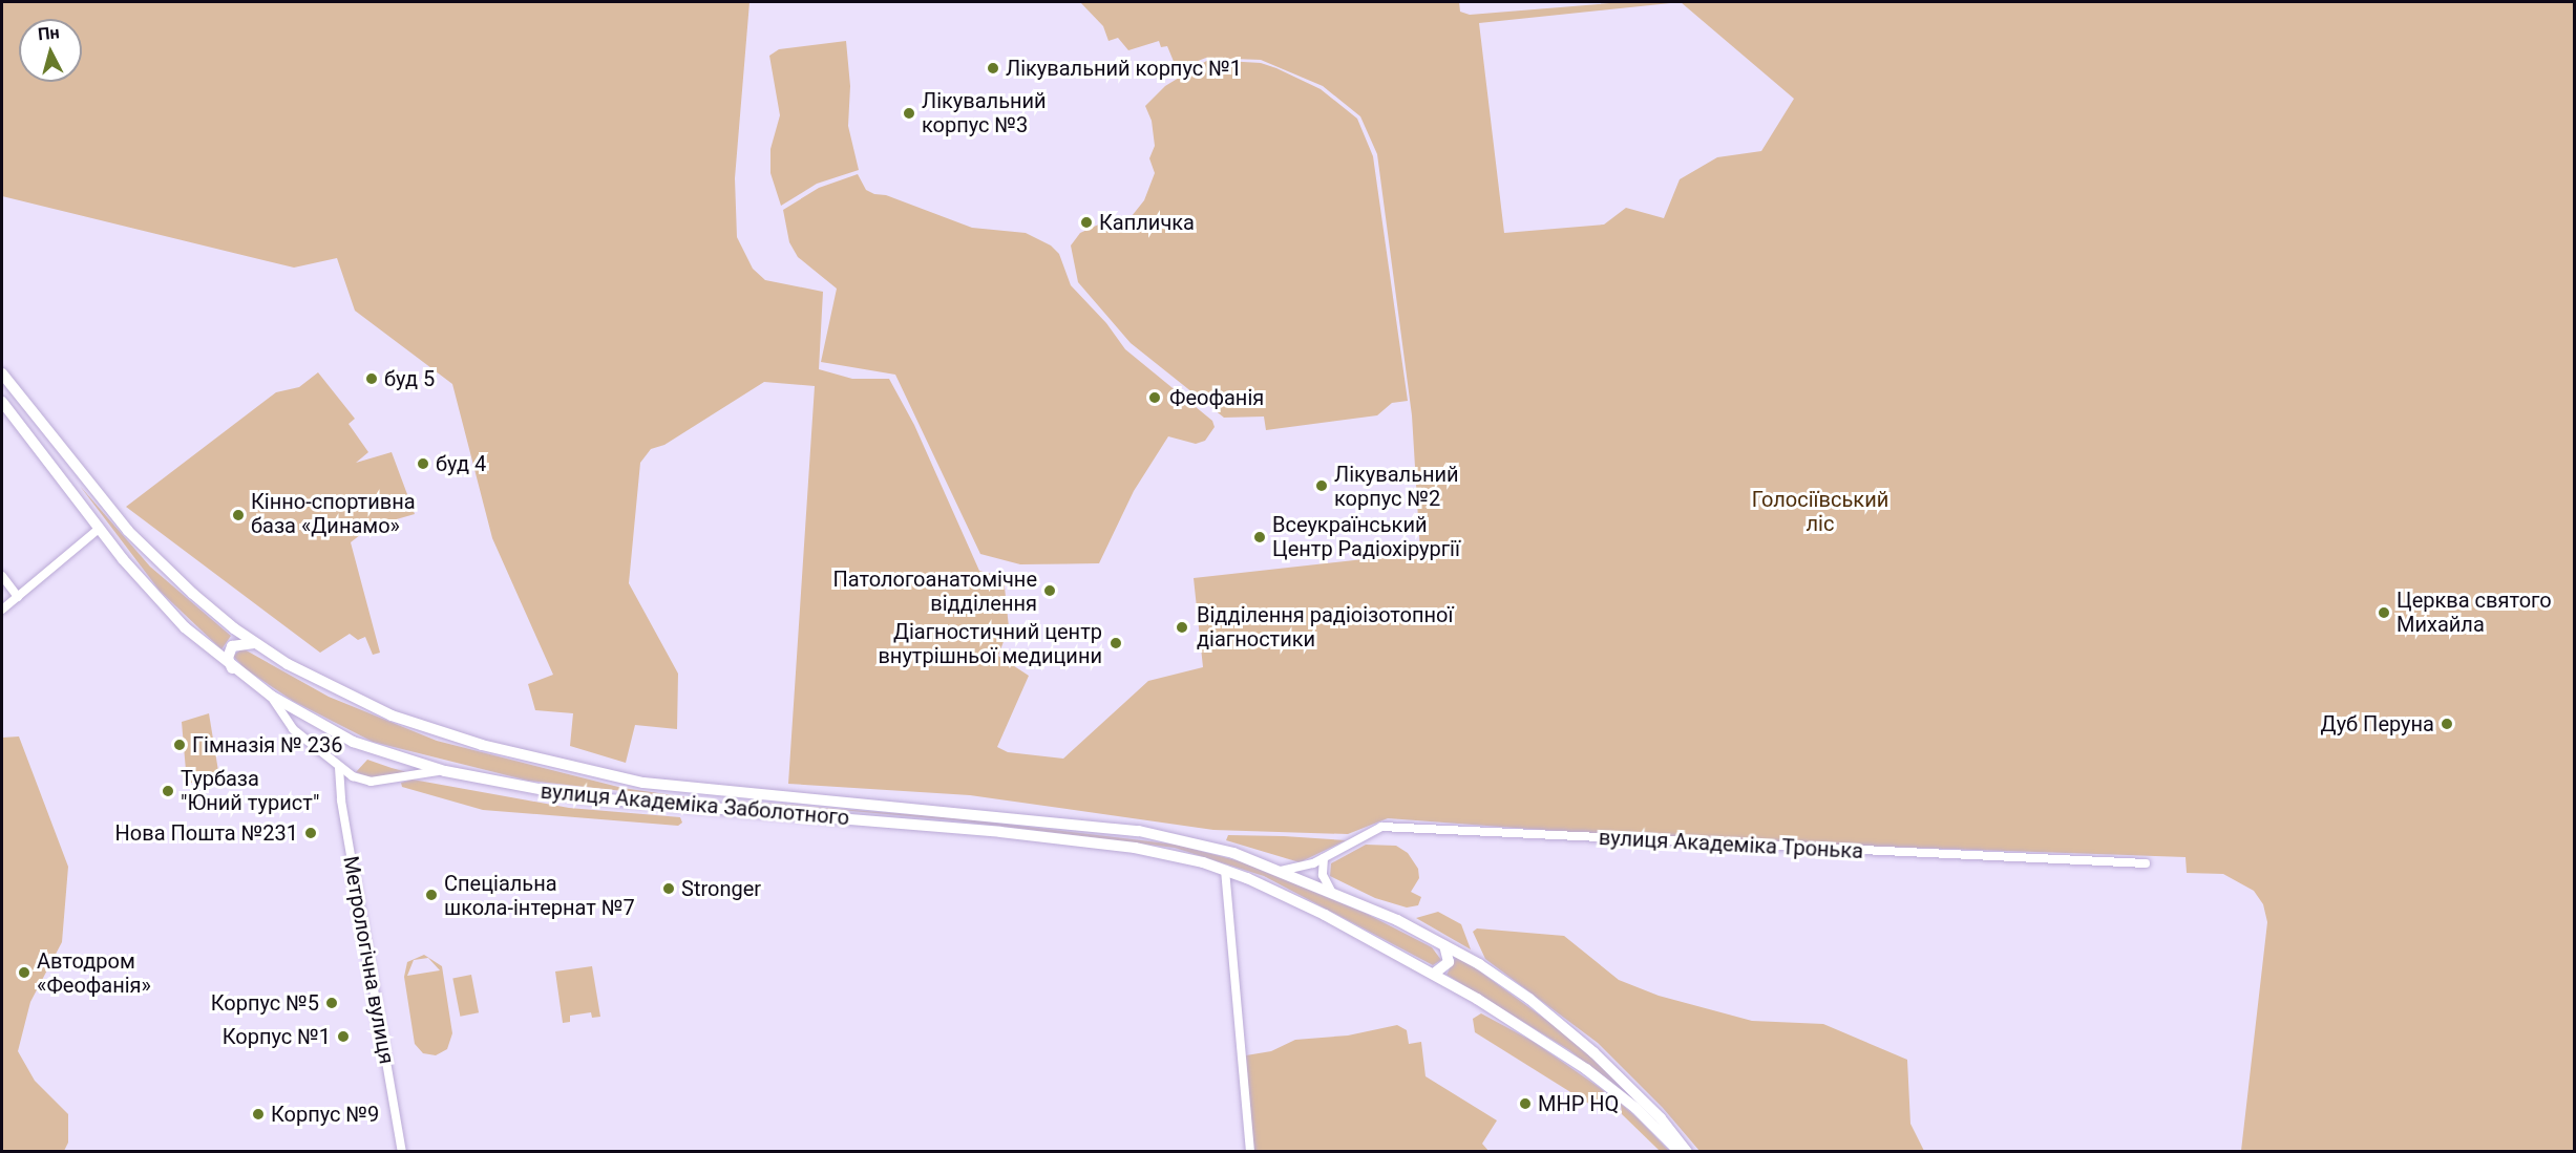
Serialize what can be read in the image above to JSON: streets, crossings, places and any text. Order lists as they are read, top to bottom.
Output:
{
  "streets": {
    "highway": ["вулиця Академіка Заболотного"],
    "street": ["вулиця Академіка Тронька", "Метрологічна вулиця"]
  },
  "crossings": [
    ["вулиця Академіка Заболотного", "вулиця Академіка Тронька"]
  ],
  "parks": ["Голосіївський ліс"],
  "places": [
    "Лікувальний корпус №1",
    "Лікувальний корпус №3",
    "Капличка",
    "буд 5",
    "Феофанія",
    "буд 4",
    "Лікувальний корпус №2",
    "Кінно-спортивна база «Динамо»",
    "Всеукраїнський Центр Радіохірургії",
    "Патологоанатомічне відділення",
    "Церква святого Михайла",
    "Відділення радіоізотопної діагностики",
    "Діагностичний центр внутрішньої медицини",
    "Дуб Перуна",
    "Гімназія № 236",
    "Турбаза \"Юний турист\"",
    "Нова Пошта №231",
    "Stronger",
    "Спеціальна школа-інтернат №7",
    "Автодром «Феофанія»",
    "Корпус №5",
    "Корпус №1",
    "MHP HQ",
    "Корпус №9"
  ],
  "north": "top"
}
